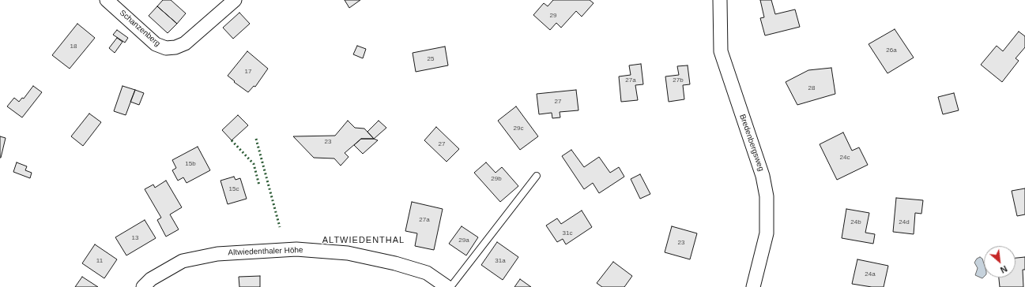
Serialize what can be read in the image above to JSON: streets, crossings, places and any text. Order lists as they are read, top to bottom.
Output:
{
  "streets": {
    "street": ["Schanzenberg", "Bredenbergsweg", "Altwiedenthaler Höhe"]
  },
  "districts": ["ALTWIEDENTHAL"],
  "house_numbers": [
    "29",
    "18",
    "26a",
    "25",
    "17",
    "27a",
    "27b",
    "28",
    "27",
    "29c",
    "23",
    "27",
    "24c",
    "15b",
    "29b",
    "15c",
    "27a",
    "24b",
    "24d",
    "31c",
    "13",
    "29a",
    "23",
    "11",
    "31a",
    "24a"
  ],
  "north": "bottom right"
}
